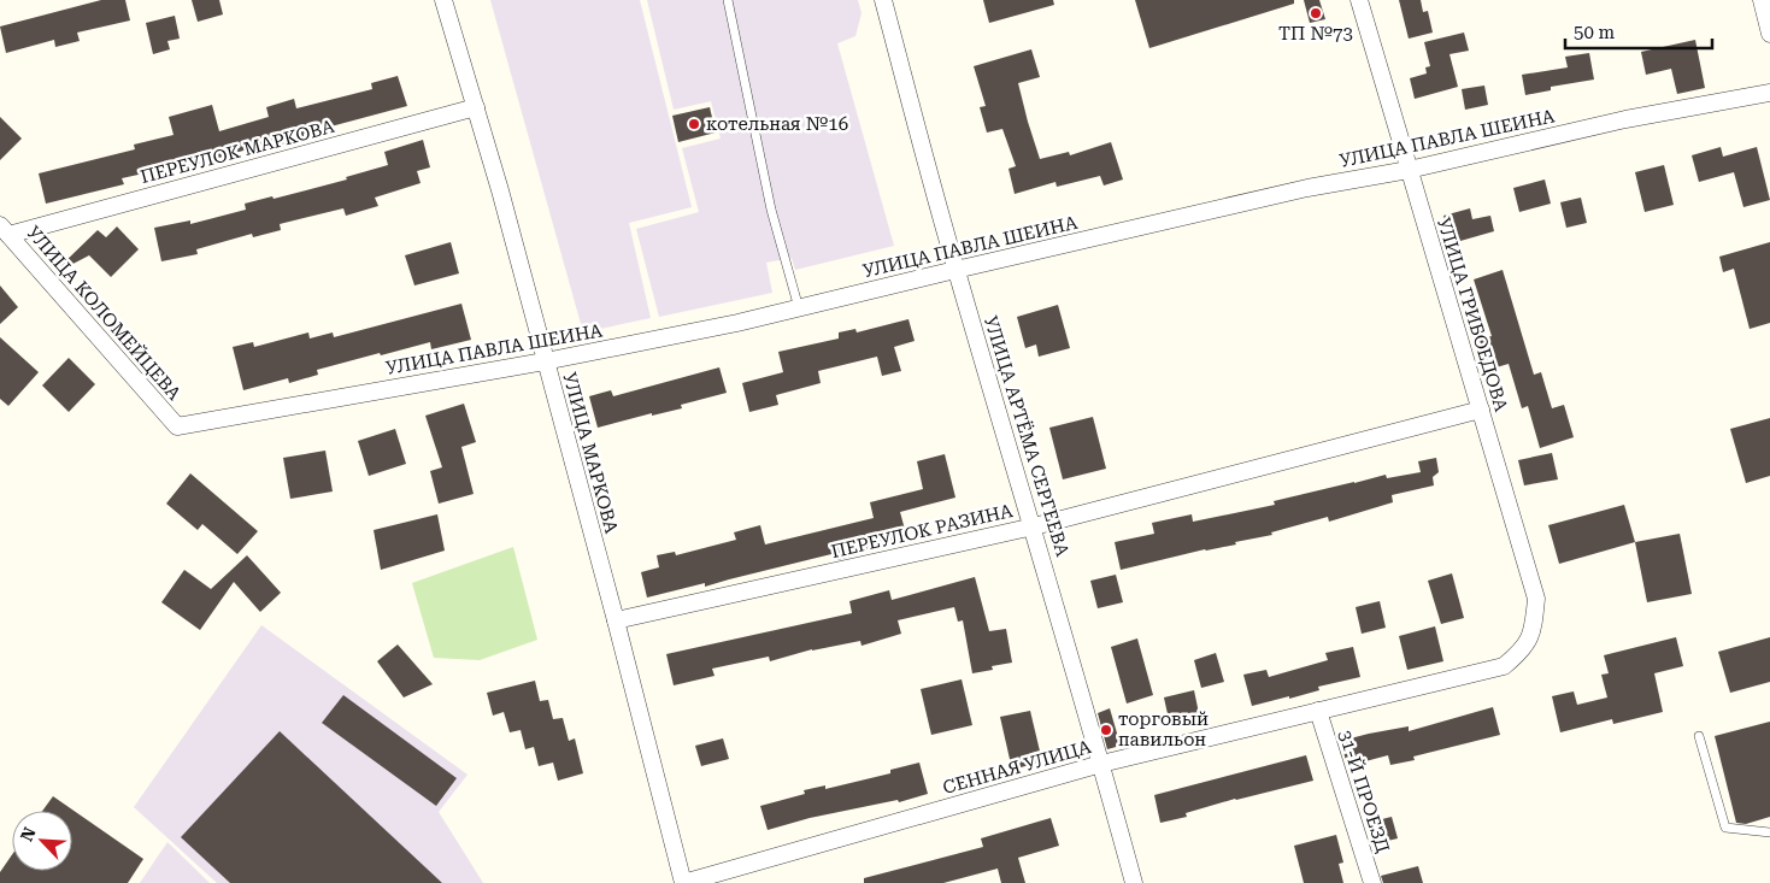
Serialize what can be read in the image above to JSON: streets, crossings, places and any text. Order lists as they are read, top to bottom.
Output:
{
  "streets": {
    "street": [
      "УЛИЦА ПАВЛА ШЕИНА",
      "ПЕРЕУЛОК МАРКОВА",
      "УЛИЦА КОЛОМЕЙЦЕВА",
      "УЛИЦА ГРИБОЕДОВА",
      "УЛИЦА АРТЁМА СЕРГЕЕВА",
      "УЛИЦА МАРКОВА",
      "ПЕРЕУЛОК РАЗИНА",
      "СЕННАЯ УЛИЦА",
      "31-Й ПРОЕЗД"
    ]
  },
  "crossings": [
    ["УЛИЦА ПАВЛА ШЕИНА", "УЛИЦА КОЛОМЕЙЦЕВА"],
    ["УЛИЦА ПАВЛА ШЕИНА", "УЛИЦА ГРИБОЕДОВА"],
    ["УЛИЦА ПАВЛА ШЕИНА", "УЛИЦА АРТЁМА СЕРГЕЕВА"],
    ["УЛИЦА ПАВЛА ШЕИНА", "УЛИЦА МАРКОВА"],
    ["ПЕРЕУЛОК МАРКОВА", "УЛИЦА КОЛОМЕЙЦЕВА"],
    ["ПЕРЕУЛОК МАРКОВА", "УЛИЦА МАРКОВА"],
    ["УЛИЦА ГРИБОЕДОВА", "ПЕРЕУЛОК РАЗИНА"],
    ["УЛИЦА ГРИБОЕДОВА", "СЕННАЯ УЛИЦА"],
    ["УЛИЦА АРТЁМА СЕРГЕЕВА", "ПЕРЕУЛОК РАЗИНА"],
    ["УЛИЦА АРТЁМА СЕРГЕЕВА", "СЕННАЯ УЛИЦА"],
    ["УЛИЦА МАРКОВА", "ПЕРЕУЛОК РАЗИНА"],
    ["УЛИЦА МАРКОВА", "СЕННАЯ УЛИЦА"],
    ["СЕННАЯ УЛИЦА", "31-Й ПРОЕЗД"]
  ],
  "places": ["ТП №73", "котельная №16", "торговый павильон"],
  "scale_bar": "50 m",
  "north": "top left"
}
